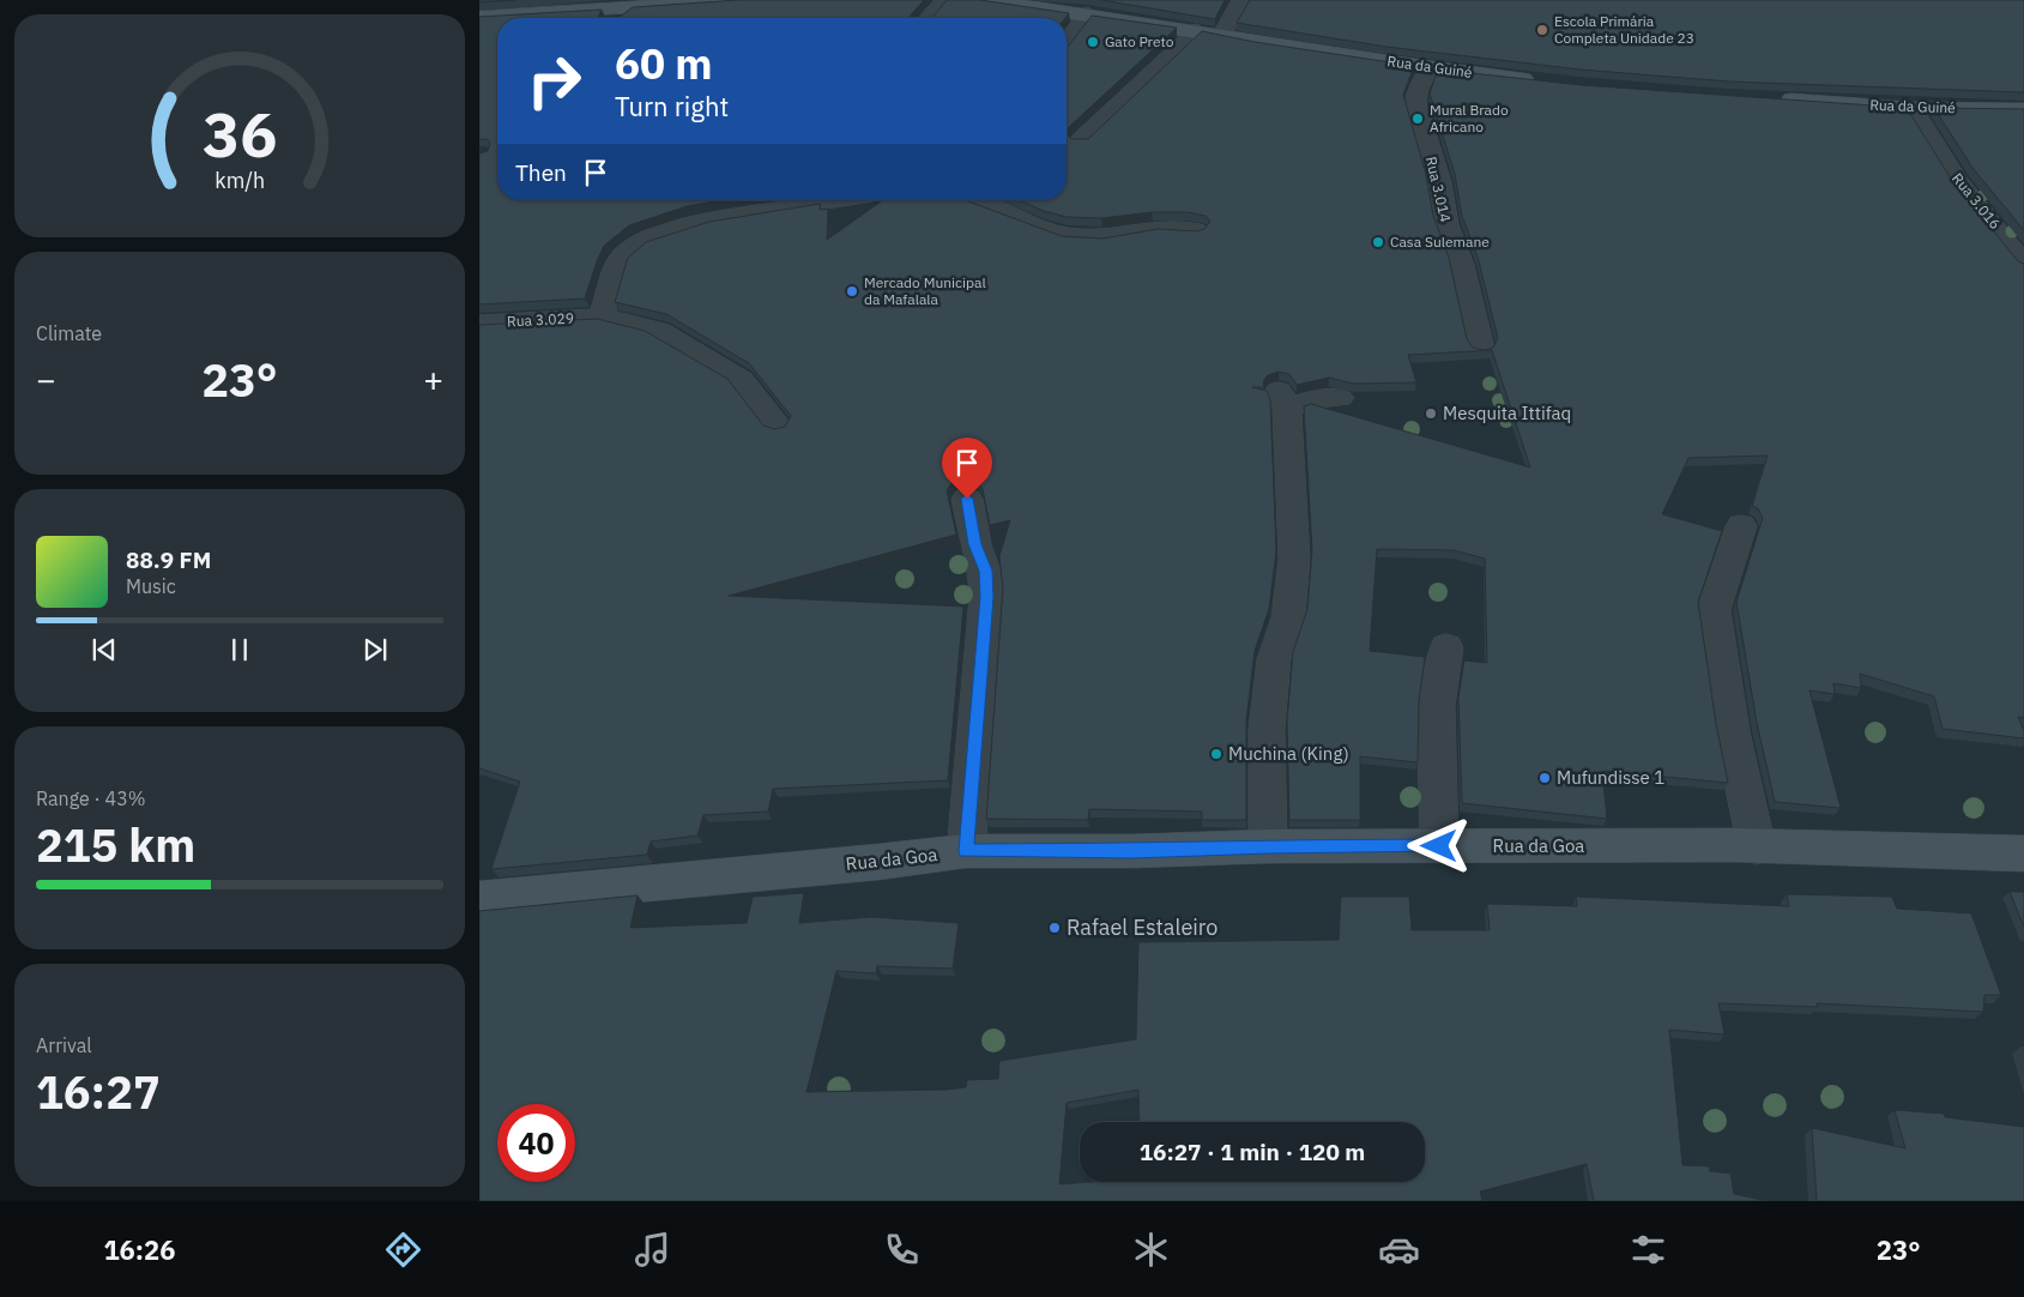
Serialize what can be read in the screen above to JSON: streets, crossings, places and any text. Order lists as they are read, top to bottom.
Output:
{
  "streets": {
    "street": [
      "Rua da Guiné",
      "Rua 3.014",
      "Rua 3.016",
      "Rua 3.029",
      "Rua da Goa"
    ]
  },
  "crossings": [
    ["Rua da Guiné", "Rua 3.014"],
    ["Rua da Guiné", "Rua 3.016"]
  ],
  "places": [
    "Escola Primária Completa Unidade 23",
    "Gato Preto",
    "Mural Brado Africano",
    "Casa Sulemane",
    "Mercado Municipal da Mafalala",
    "Mesquita Ittifaq",
    "Muchina (King)",
    "Mufundisse 1",
    "Rafael Estaleiro"
  ],
  "page": {
    "turn": ["60 m", "Turn right"],
    "then": "Then",
    "tile": [
      "Climate",
      ["Range · 43%", "215 km"],
      ["Arrival", "16:27"]
    ],
    "heat": ["−", "23°", "+"],
    "song": ["88.9 FM", "Music"],
    "limit": "40",
    "trip": "16:27 · 1 min · 120 m",
    "tabs": ["16:26", "23°"],
    "gauge": ["36", "km/h"]
  }
}
